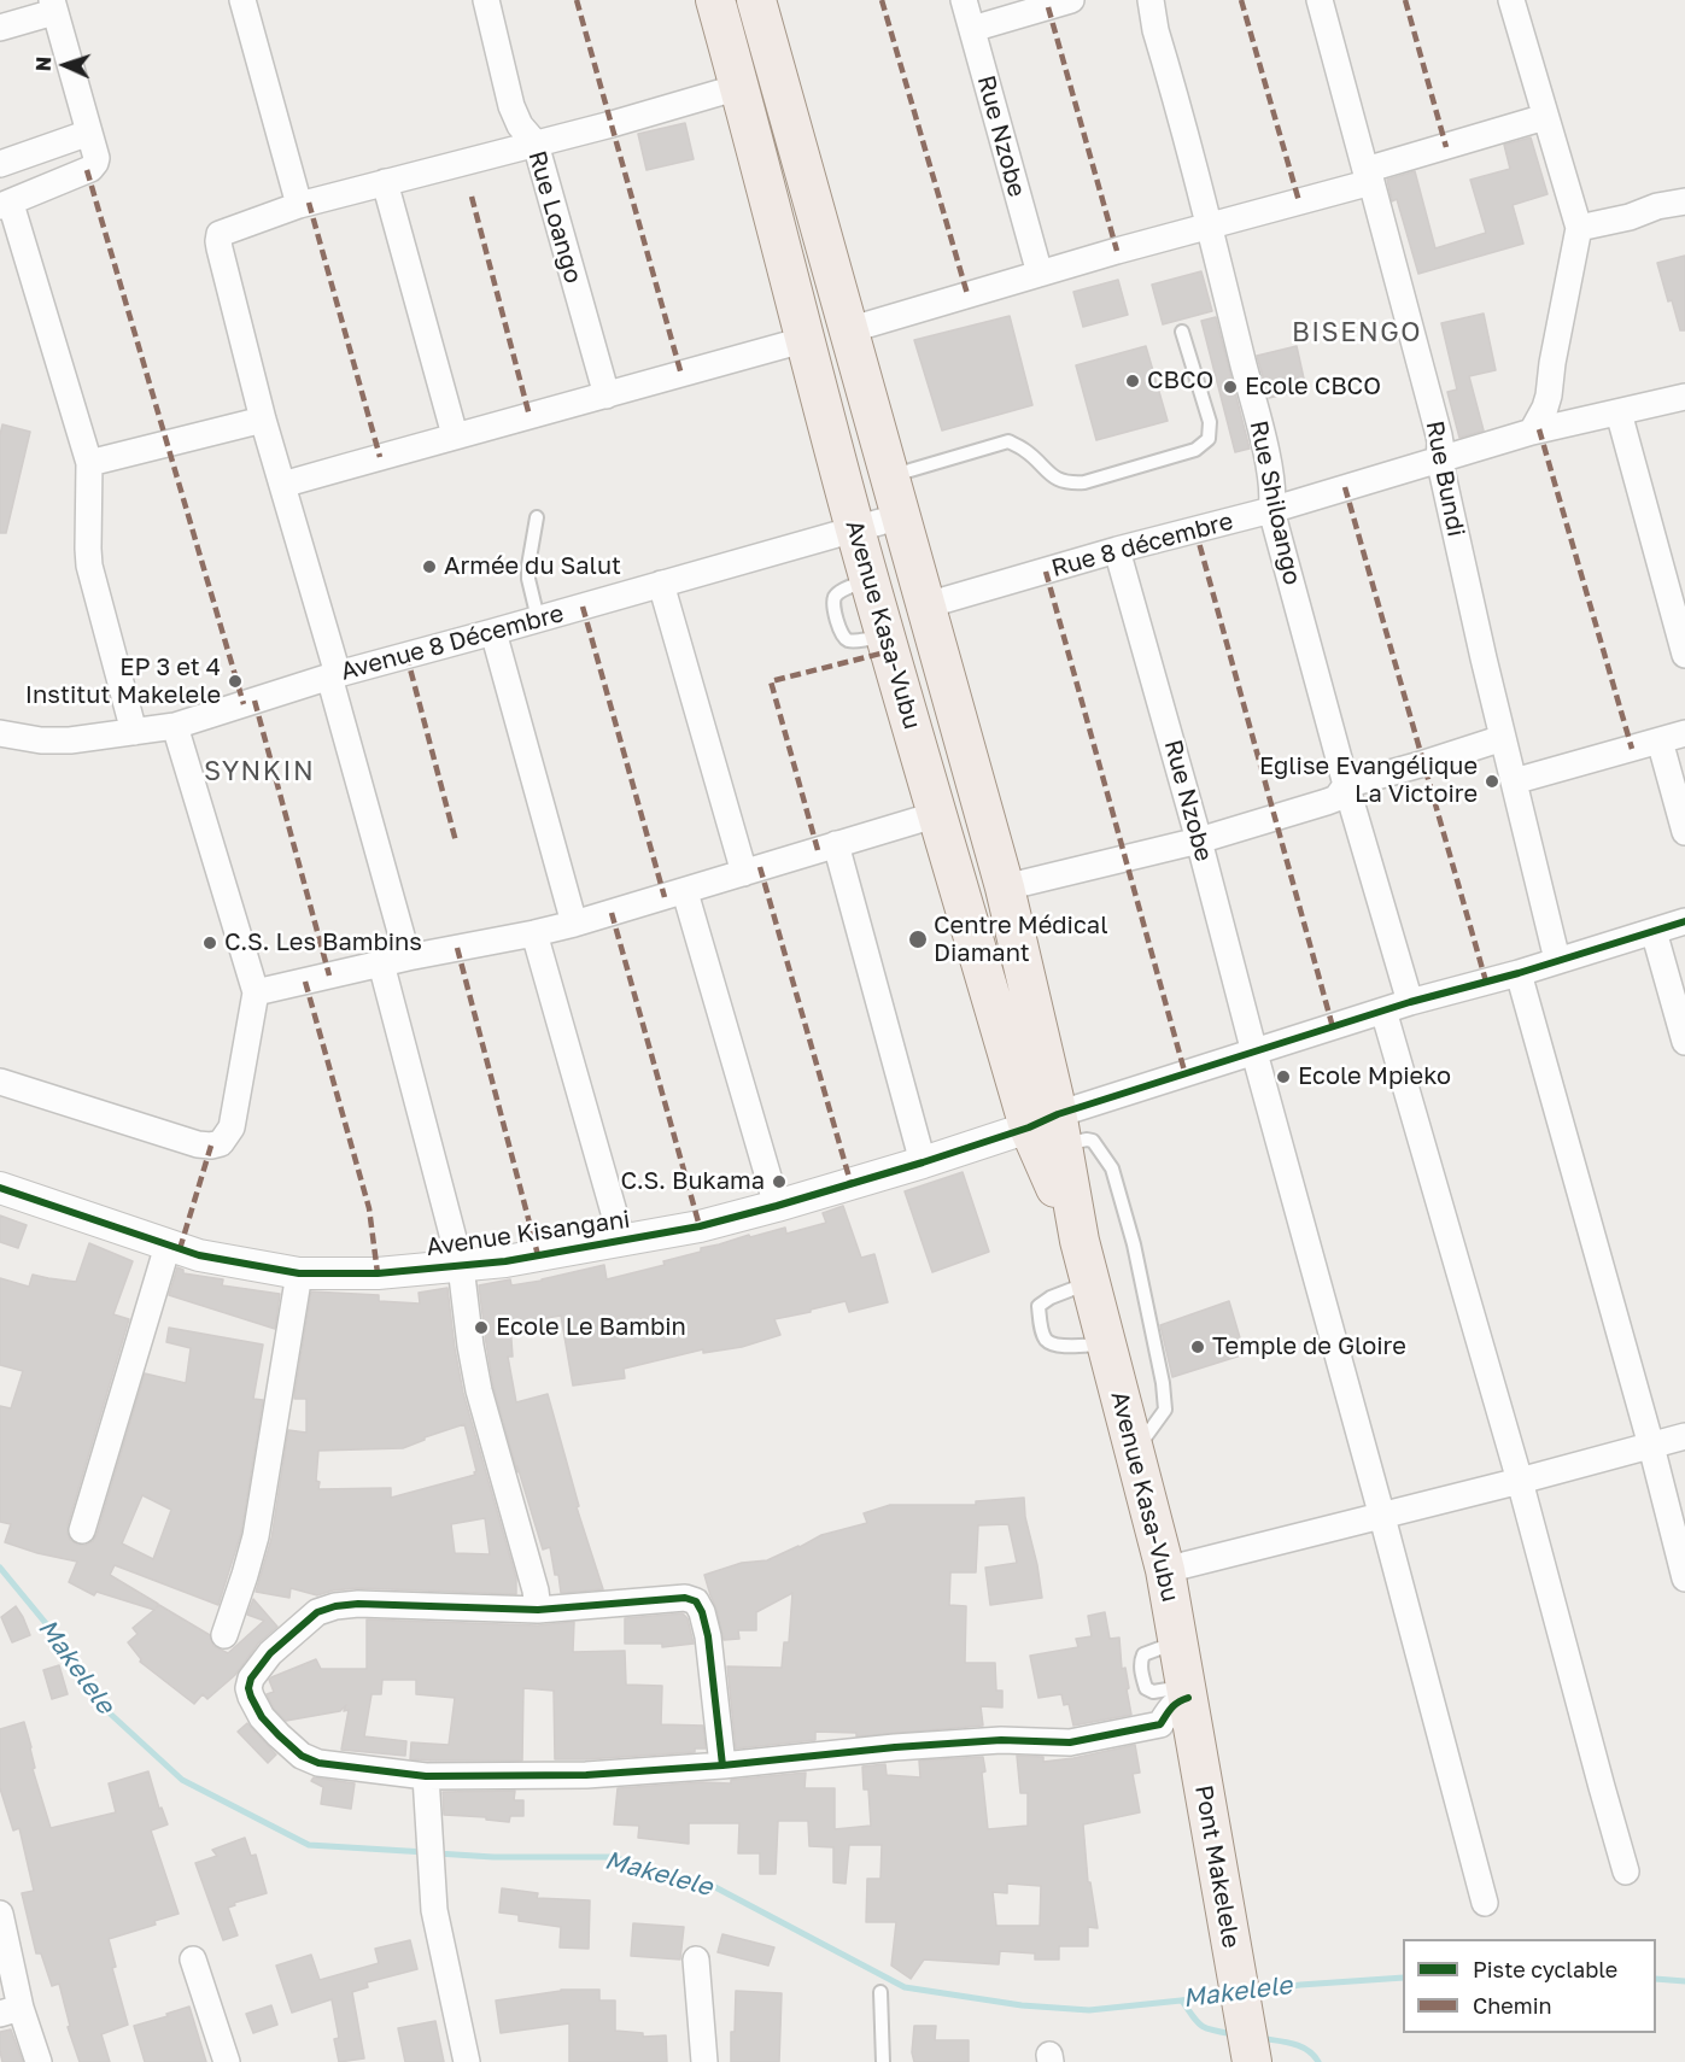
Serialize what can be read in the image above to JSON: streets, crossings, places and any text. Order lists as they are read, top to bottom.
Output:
{
  "streets": {
    "main road": ["Avenue Kasa-Vubu", "Pont Makelele"],
    "street": [
      "Rue Nzobe",
      "Rue Loango",
      "Rue Bundi",
      "Rue Shiloango",
      "Rue 8 décembre",
      "Avenue 8 Décembre",
      "Avenue Kisangani"
    ]
  },
  "crossings": [
    ["Rue Nzobe", "Rue 8 décembre"],
    ["Rue Bundi", "Rue 8 décembre"],
    ["Rue Shiloango", "Rue 8 décembre"],
    ["Rue 8 décembre", "Avenue Kasa-Vubu"],
    ["Avenue Kasa-Vubu", "Avenue 8 Décembre"],
    ["Avenue Kasa-Vubu", "Avenue Kisangani"],
    ["Avenue Kasa-Vubu", "Pont Makelele"]
  ],
  "districts": ["BISENGO", "SYNKIN"],
  "water": ["Makelele"],
  "places": [
    "CBCO",
    "Ecole CBCO",
    "Armée du Salut",
    "EP 3 et 4 Institut Makelele",
    "Eglise Evangélique La Victoire",
    "Centre Médical Diamant",
    "C.S. Les Bambins",
    "Ecole Mpieko",
    "C.S. Bukama",
    "Ecole Le Bambin",
    "Temple de Gloire"
  ],
  "legend": ["Piste cyclable", "Chemin"],
  "north": "left"
}
